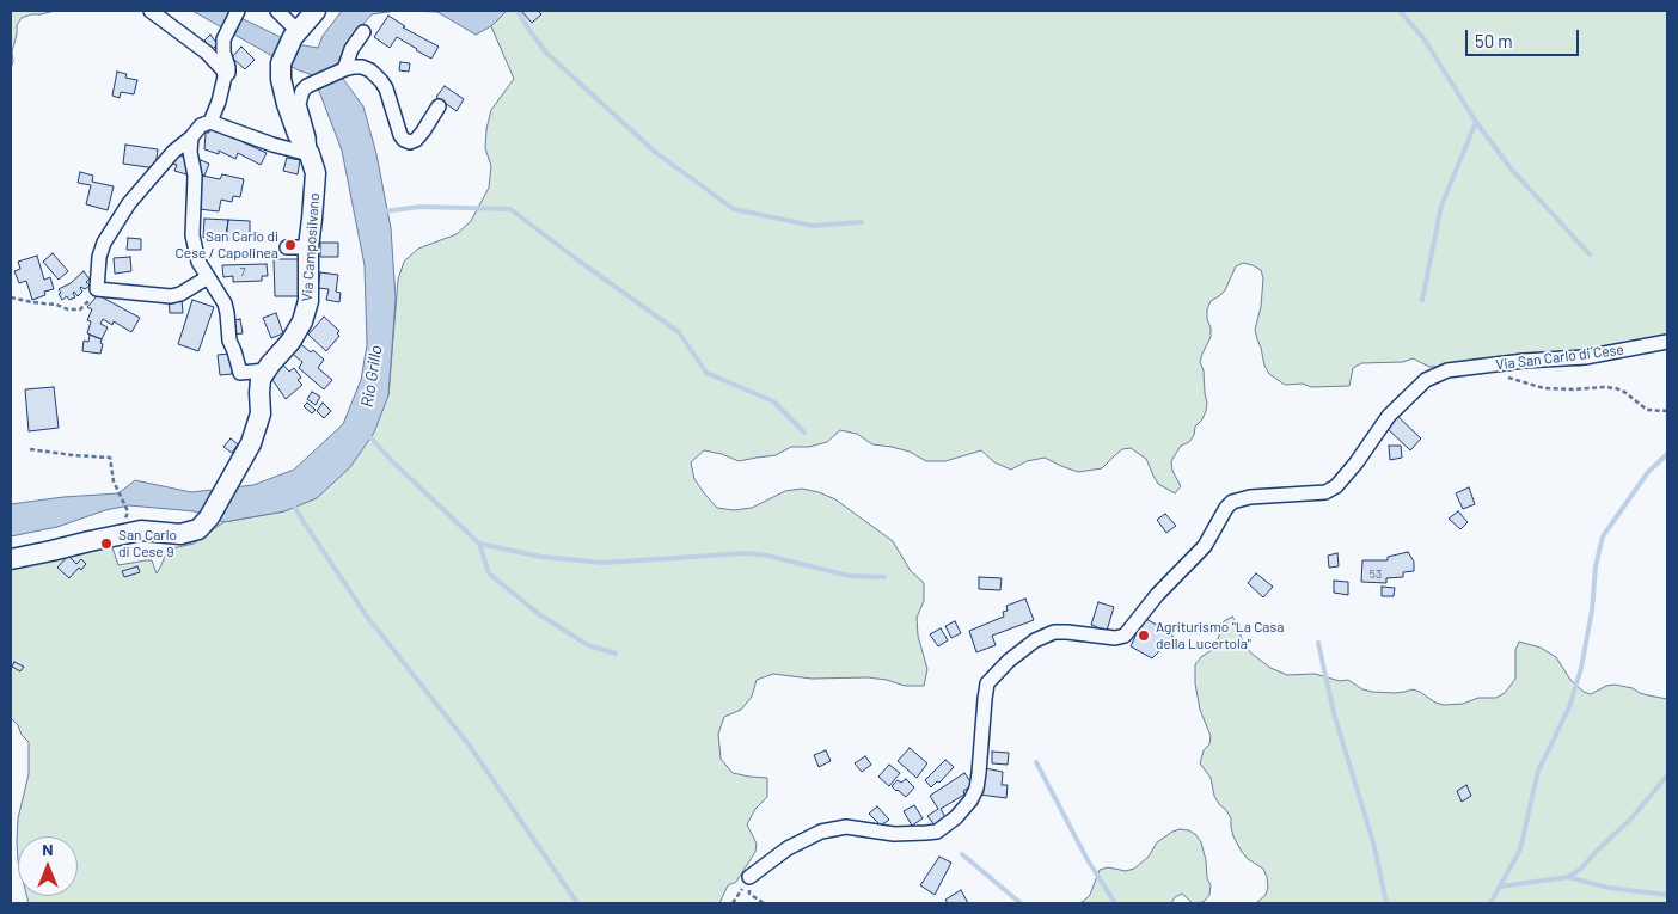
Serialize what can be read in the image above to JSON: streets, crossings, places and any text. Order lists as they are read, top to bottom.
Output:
{
  "streets": {
    "street": ["Via Camposilvano", "Via San Carlo di Cese"]
  },
  "water": ["Rio Grillo"],
  "places": ["San Carlo di Cese / Capolinea", "San Carlo di Cese 9", "Agriturismo \"La Casa della Lucertola\""],
  "house_numbers": ["7", "53"],
  "scale_bar": "50 m",
  "north": "top"
}
